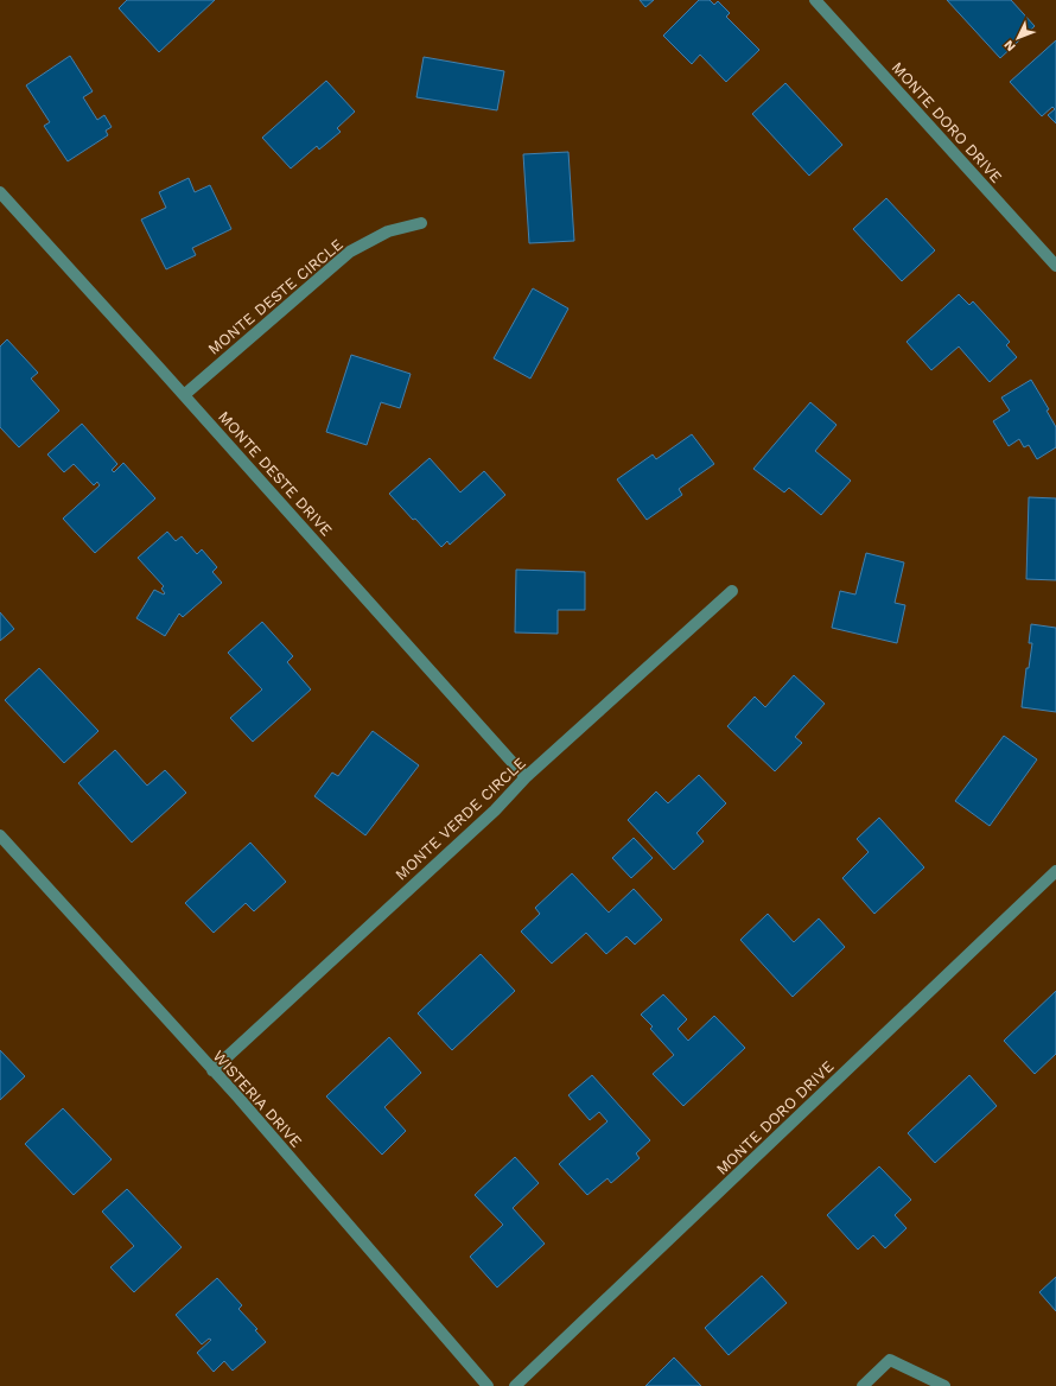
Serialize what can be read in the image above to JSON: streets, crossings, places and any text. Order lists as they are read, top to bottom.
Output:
{
  "streets": {
    "street": [
      "MONTE DORO DRIVE",
      "MONTE DESTE CIRCLE",
      "MONTE DESTE DRIVE",
      "MONTE VERDE CIRCLE",
      "WISTERIA DRIVE"
    ]
  },
  "crossings": [
    ["MONTE DESTE CIRCLE", "MONTE DESTE DRIVE"],
    ["MONTE DESTE DRIVE", "MONTE VERDE CIRCLE"],
    ["MONTE VERDE CIRCLE", "WISTERIA DRIVE"]
  ],
  "north": "bottom left"
}
